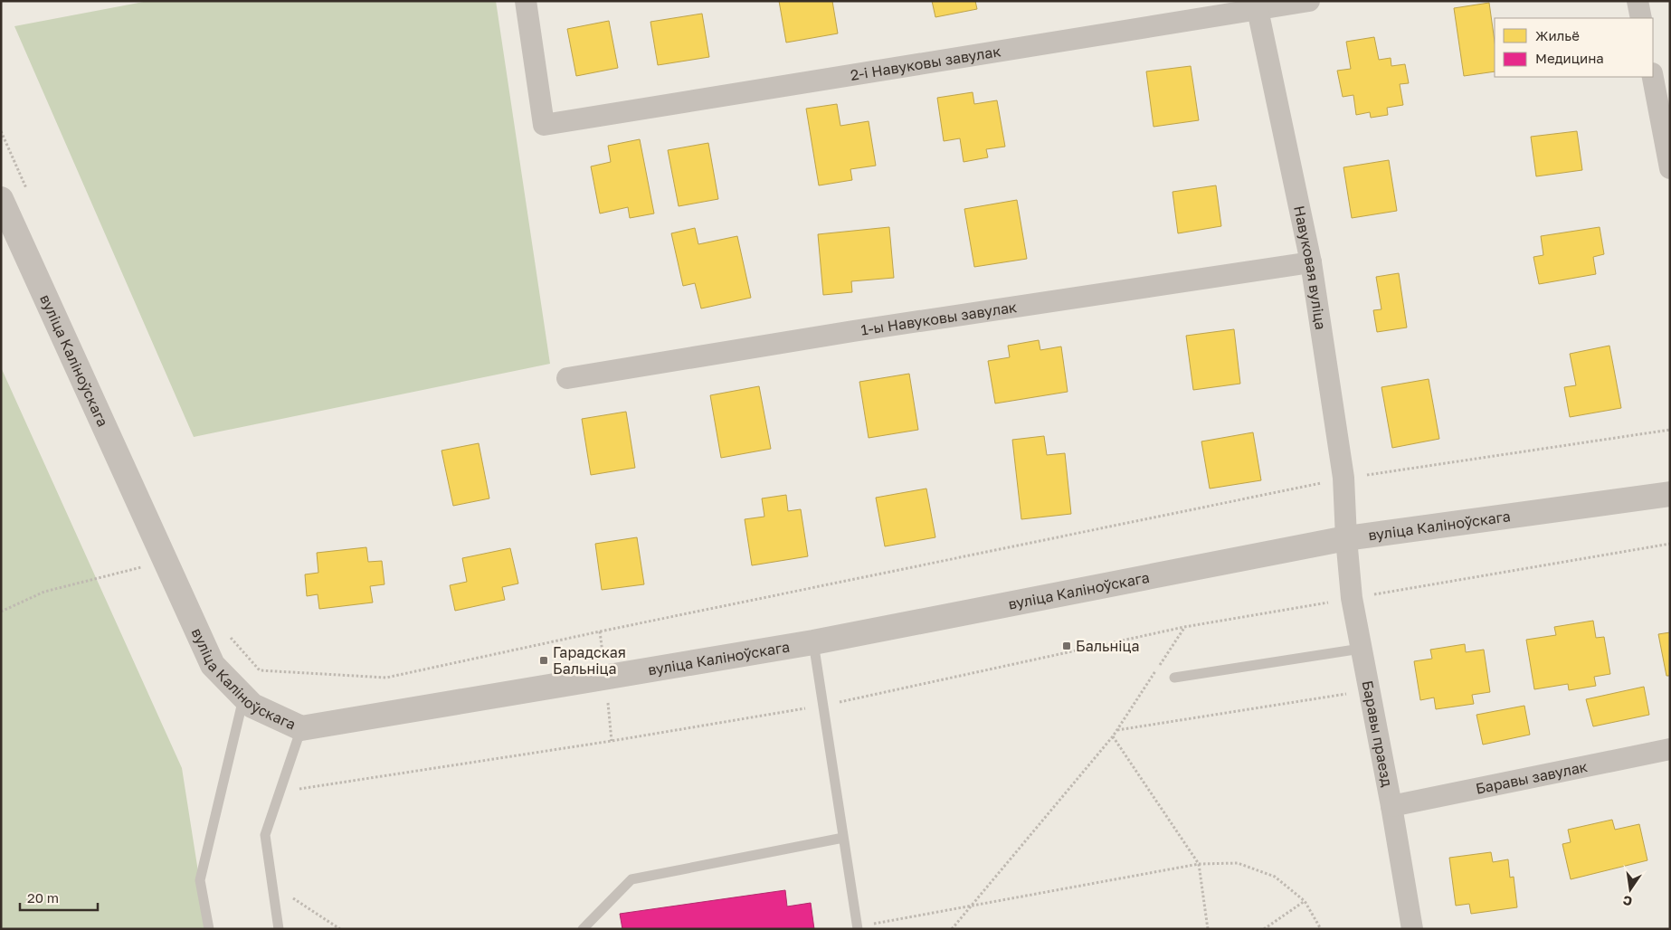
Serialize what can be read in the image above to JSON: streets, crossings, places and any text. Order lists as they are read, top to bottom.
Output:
{
  "streets": {
    "street": [
      "2-і Навуковы завулак",
      "Навуковая вуліца",
      "1-ы Навуковы завулак",
      "вуліца Каліноўскага",
      "Баравы праезд",
      "Баравы завулак"
    ]
  },
  "crossings": [
    ["2-і Навуковы завулак", "Навуковая вуліца"],
    ["Навуковая вуліца", "1-ы Навуковы завулак"],
    ["Навуковая вуліца", "вуліца Каліноўскага"],
    ["Навуковая вуліца", "Баравы праезд"],
    ["вуліца Каліноўскага", "Баравы праезд"],
    ["Баравы праезд", "Баравы завулак"]
  ],
  "places": {
    "transit": ["Бальніца", "Гарадская Бальніца"]
  },
  "legend": ["Жильё", "Медицина"],
  "scale_bar": "20 m",
  "north": "bottom"
}
